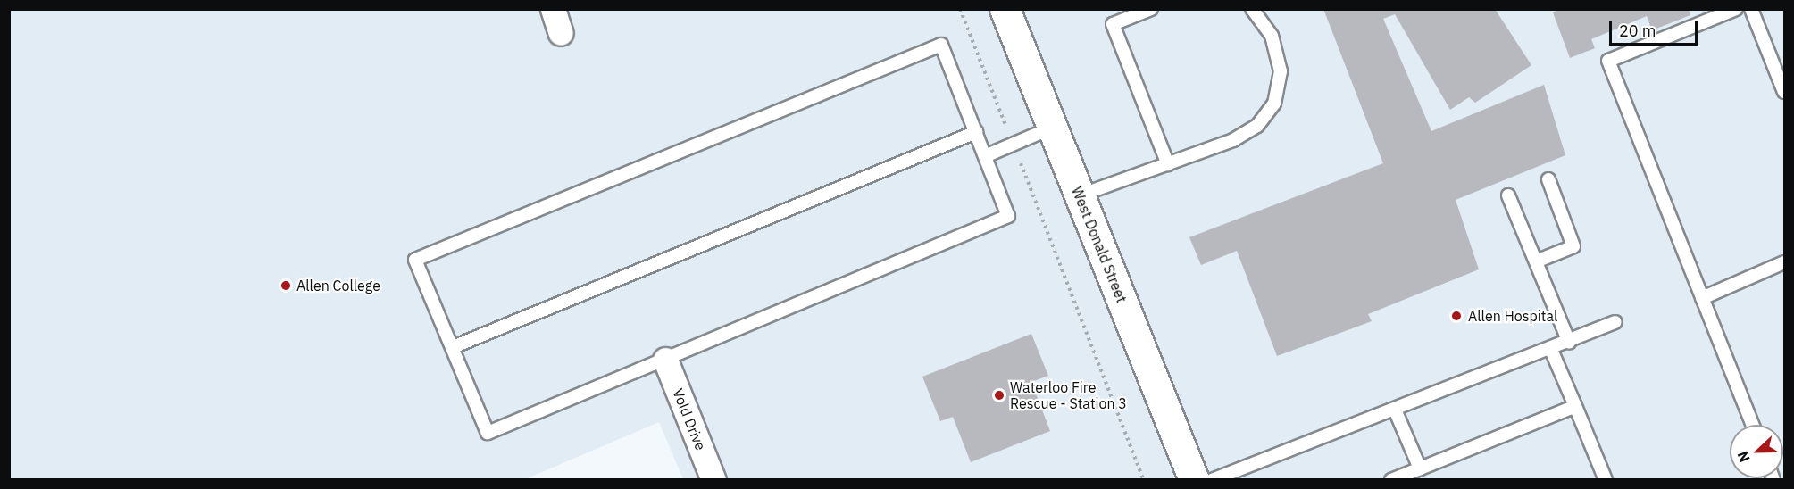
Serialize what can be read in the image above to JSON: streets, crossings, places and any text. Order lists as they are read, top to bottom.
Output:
{
  "streets": {
    "main road": ["West Donald Street"],
    "street": ["Vold Drive"]
  },
  "places": ["Allen College", "Allen Hospital", "Waterloo Fire Rescue - Station 3"],
  "scale_bar": "20 m",
  "north": "left"
}
